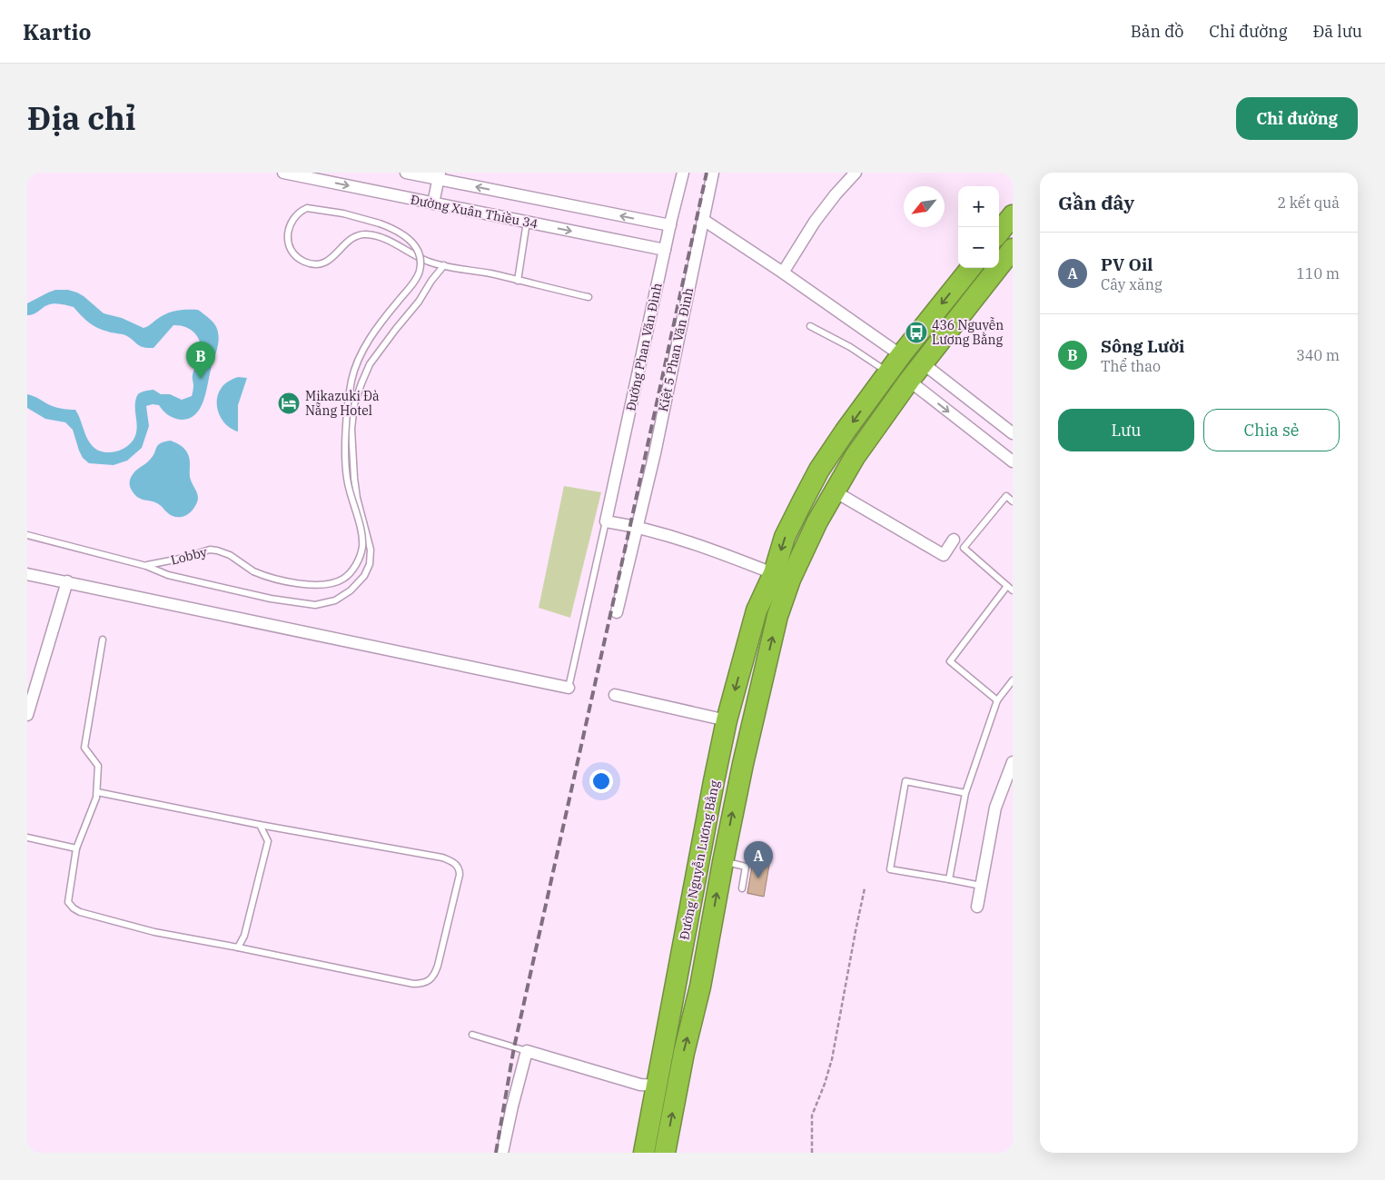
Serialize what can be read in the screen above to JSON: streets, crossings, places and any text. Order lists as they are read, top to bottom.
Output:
{
  "streets": {
    "highway": ["Đường Nguyễn Lương Bằng"],
    "street": ["Đường Xuân Thiều 34", "Đường Phan Văn Đình", "Kiệt 5 Phan Văn Đình"],
    "lane": ["Lobby"]
  },
  "crossings": [
    ["Đường Xuân Thiều 34", "Đường Phan Văn Đình"]
  ],
  "places": {
    "bus stop": ["436 Nguyễn Lương Bằng"],
    "hotel": ["Mikazuki Đà Nẵng Hotel"]
  },
  "north": "bottom left",
  "page": {
    "header": "Kartio",
    "nav": ["Bản đồ", "Chỉ đường", "Đã lưu"],
    "title": "Địa chỉ",
    "buttons": [
      "Chỉ đường",
      ["Lưu", "Chia sẻ"]
    ],
    "heading": ["Gần đây", "2 kết quả"],
    "map_buttons": ["+", "−"],
    "list": [
      {
        "mark": "A",
        "name": "PV Oil",
        "note": "Cây xăng",
        "value": "110 m"
      },
      {
        "mark": "B",
        "name": "Sông Lười",
        "note": "Thể thao",
        "value": "340 m"
      }
    ],
    "pins": ["B", "A"]
  }
}
